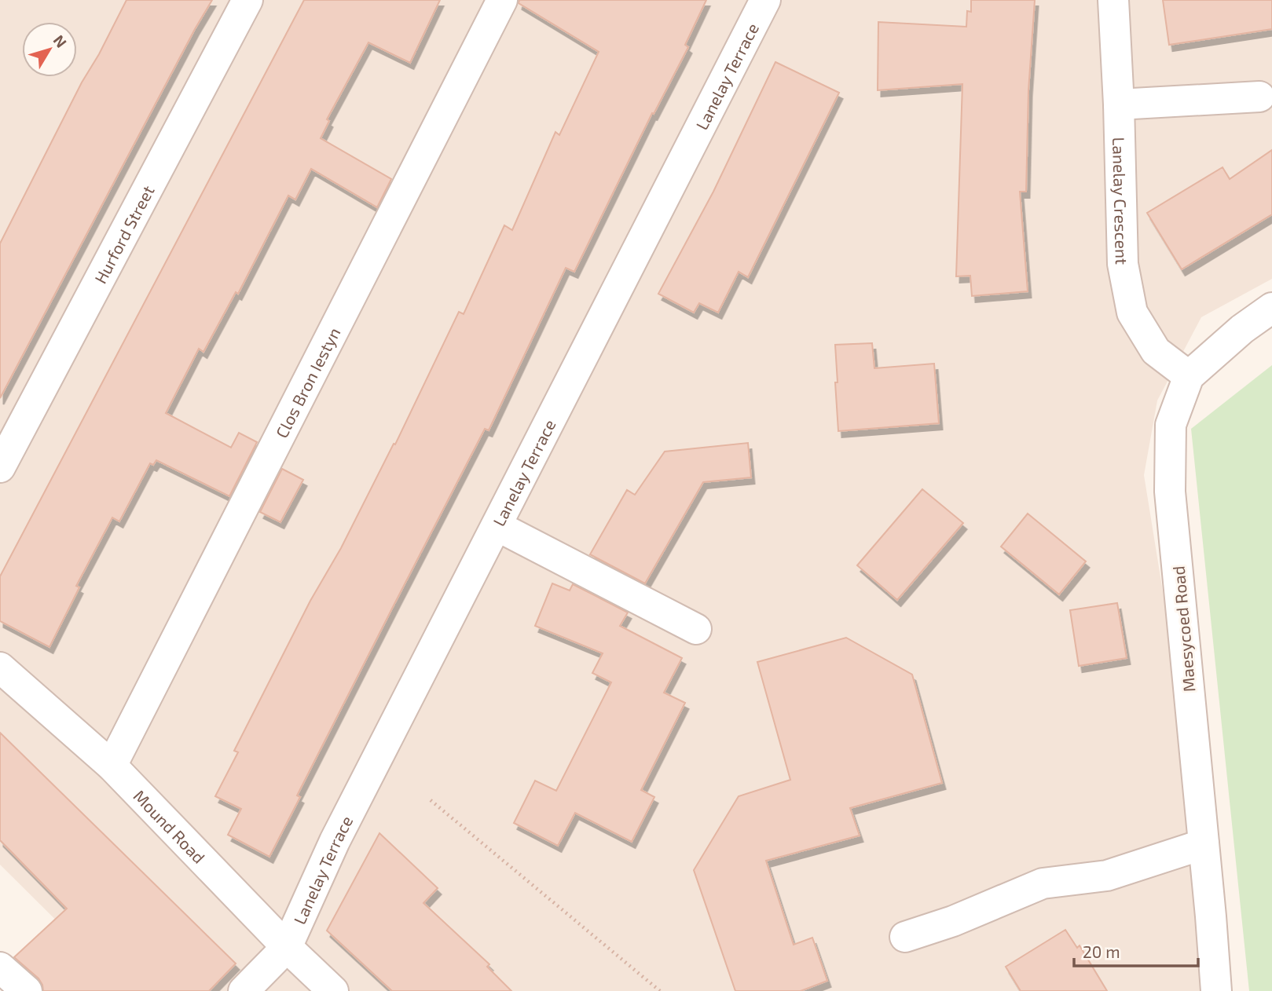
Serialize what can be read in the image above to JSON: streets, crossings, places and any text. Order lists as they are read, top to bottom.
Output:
{
  "streets": {
    "street": [
      "Lanelay Terrace",
      "Lanelay Crescent",
      "Hurford Street",
      "Clos Bron Iestyn",
      "Maesycoed Road",
      "Mound Road"
    ]
  },
  "crossings": [
    ["Lanelay Terrace", "Mound Road"],
    ["Lanelay Crescent", "Maesycoed Road"],
    ["Clos Bron Iestyn", "Mound Road"]
  ],
  "scale_bar": "20 m",
  "north": "top right"
}
